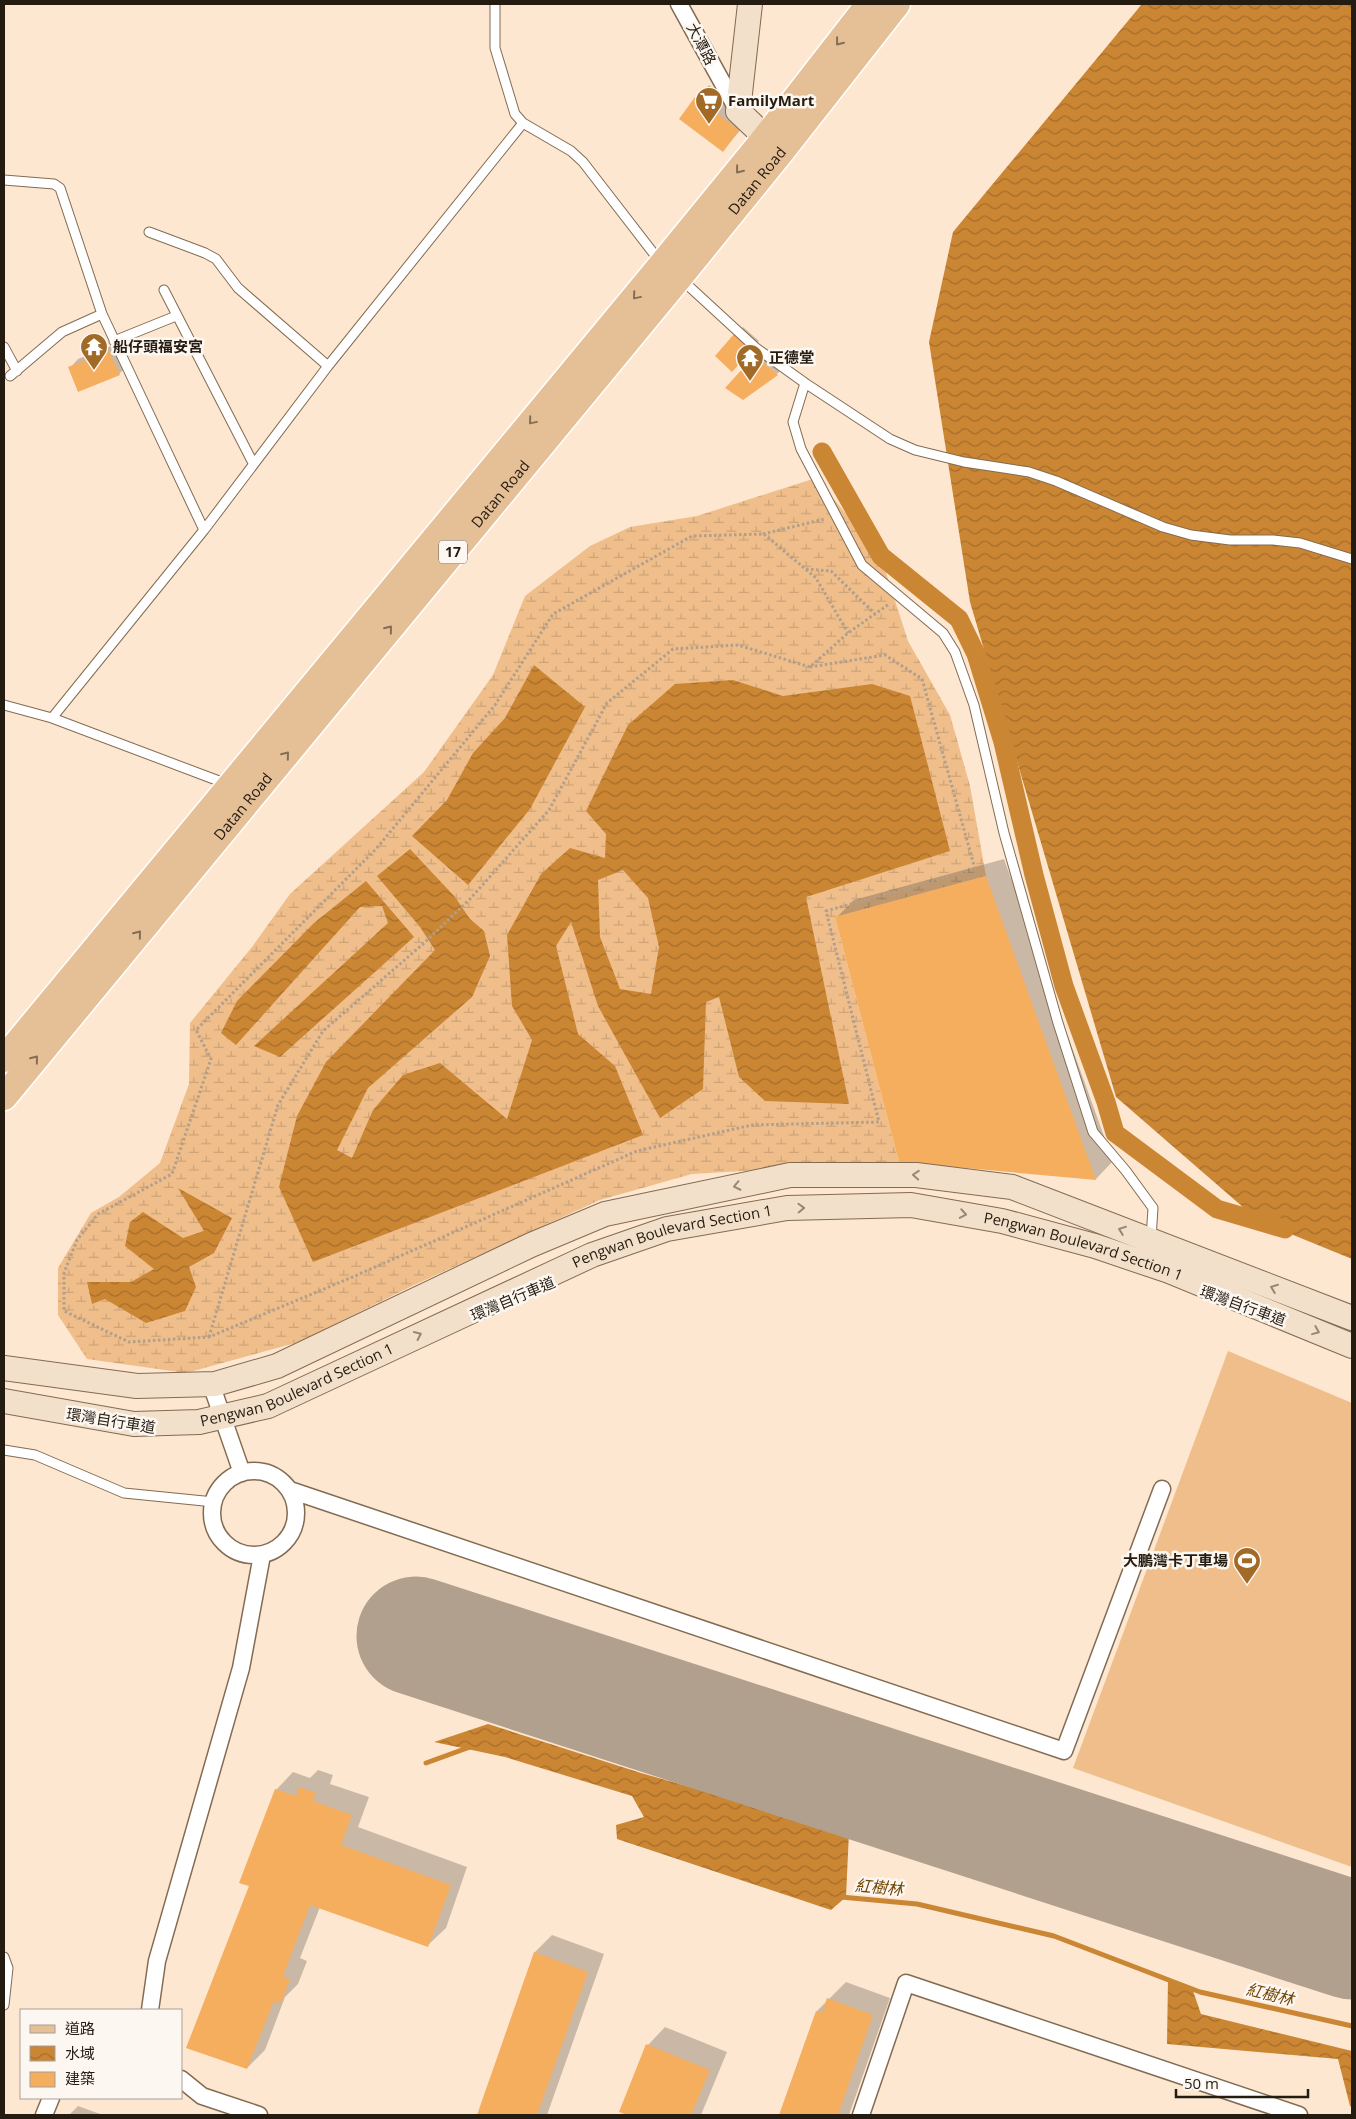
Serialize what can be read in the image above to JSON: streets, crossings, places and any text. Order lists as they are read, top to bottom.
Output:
{
  "streets": {
    "main road": ["Datan Road", "17"],
    "street": ["大潭路", "Pengwan Boulevard Section 1"]
  },
  "crossings": [
    ["大潭路", "Datan Road"]
  ],
  "water": ["紅樹林"],
  "places": {
    "supermarket": ["FamilyMart"],
    "temple": ["船仔頭福安宮", "正德堂"],
    "sports": ["大鵬灣卡丁車場"]
  },
  "legend": ["道路", "水域", "建築"],
  "scale_bar": "50 m"
}
